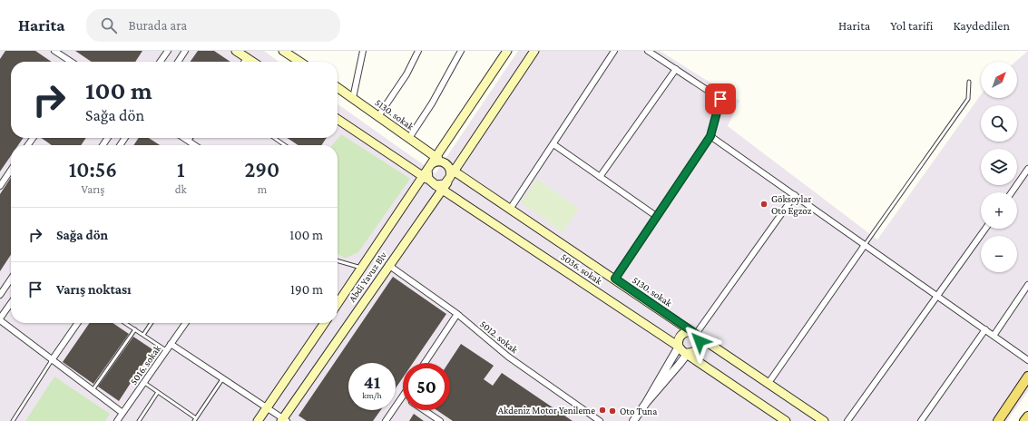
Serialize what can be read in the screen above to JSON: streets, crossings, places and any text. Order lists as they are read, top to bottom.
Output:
{
  "streets": {
    "main road": ["5130. sokak", "5036. sokak", "Abdi Yavuz Blv"],
    "street": ["5012. sokak", "5016. sokak"]
  },
  "crossings": [
    ["5130. sokak", "5036. sokak"],
    ["5130. sokak", "Abdi Yavuz Blv"],
    ["5036. sokak", "Abdi Yavuz Blv"],
    ["Abdi Yavuz Blv", "5012. sokak"]
  ],
  "places": ["Göksoylar Oto Egzoz", "Akdeniz Motor Yenileme", "Oto Tuna"],
  "north": "top right",
  "page": {
    "header": "Harita",
    "search": "Burada ara",
    "nav": ["Harita", "Yol tarifi", "Kaydedilen"],
    "map_buttons": ["+", "−"],
    "turn": ["100 m", "Sağa dön"],
    "eta": [
      "10:56",
      "Varış",
      "1",
      "dk",
      "290",
      "m"
    ],
    "list": [
      {
        "name": "Sağa dön",
        "value": "100 m"
      },
      {
        "name": "Varış noktası",
        "value": "190 m"
      }
    ],
    "speed": "41 km/h",
    "limit": "50"
  }
}
